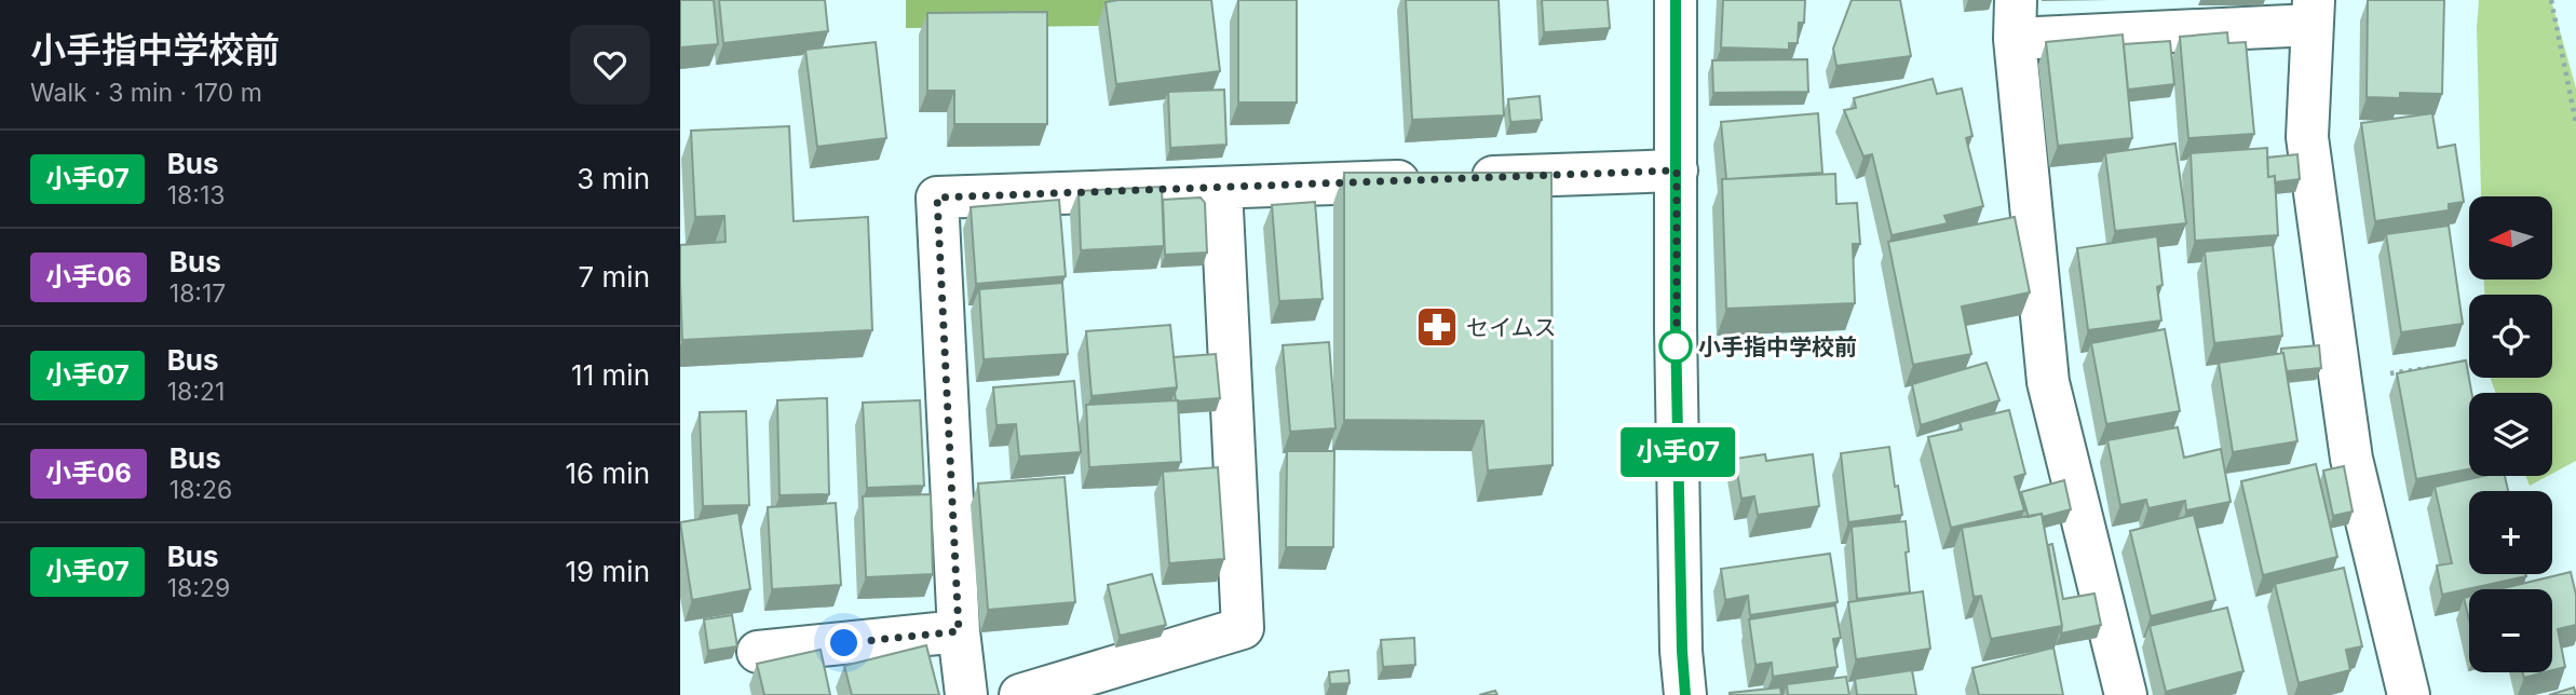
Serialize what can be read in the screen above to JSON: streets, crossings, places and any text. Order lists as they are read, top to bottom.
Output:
{
  "places": {
    "pharmacy": ["セイムス"],
    "other": ["小手指中学校前"]
  },
  "lines": ["bus line 小手07"],
  "north": "left",
  "page": {
    "heading": ["小手指中学校前", "Walk · 3 min · 170 m"],
    "on_map": "小手07",
    "list": [
      {
        "mark": "小手07",
        "name": "Bus",
        "note": "18:13",
        "value": "3 min"
      },
      {
        "mark": "小手06",
        "name": "Bus",
        "note": "18:17",
        "value": "7 min"
      },
      {
        "mark": "小手07",
        "name": "Bus",
        "note": "18:21",
        "value": "11 min"
      },
      {
        "mark": "小手06",
        "name": "Bus",
        "note": "18:26",
        "value": "16 min"
      },
      {
        "mark": "小手07",
        "name": "Bus",
        "note": "18:29",
        "value": "19 min"
      }
    ],
    "map_buttons": ["+", "−"]
  }
}
